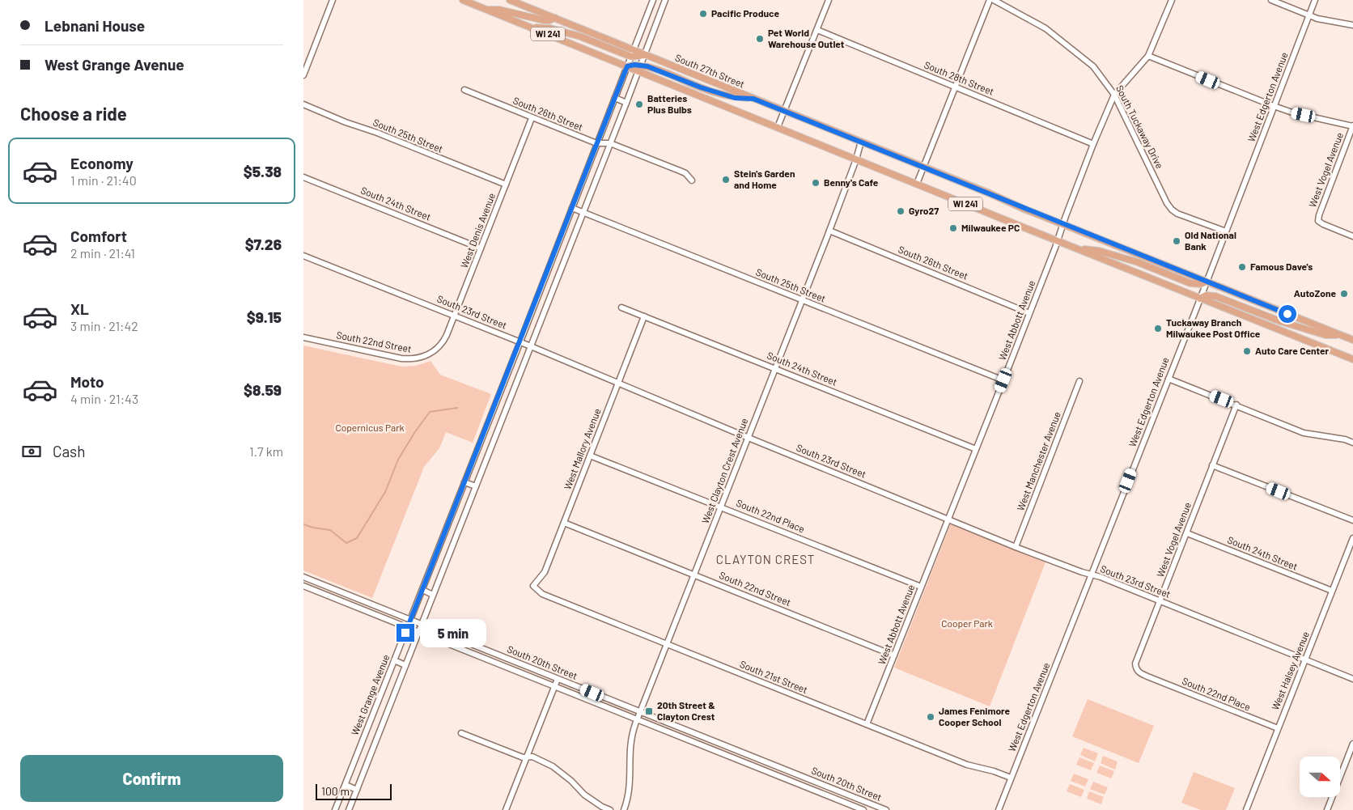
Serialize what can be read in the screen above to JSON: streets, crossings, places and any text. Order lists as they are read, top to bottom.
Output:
{
  "streets": {
    "main road": ["WI 241", "South 27th Street"],
    "street": [
      "South 28th Street",
      "West Edgerton Avenue",
      "South 26th Street",
      "South Tuckaway Drive",
      "South 25th Street",
      "West Vogel Avenue",
      "South 24th Street",
      "West Denis Avenue",
      "South 23rd Street",
      "West Abbott Avenue",
      "South 22nd Street",
      "West Mallory Avenue",
      "West Manchester Avenue",
      "West Clayton Crest Avenue",
      "South 22nd Place",
      "South 20th Street",
      "West Halsey Avenue",
      "South 21st Street",
      "West Grange Avenue"
    ]
  },
  "crossings": [
    ["WI 241", "West Edgerton Avenue"],
    ["WI 241", "West Abbott Avenue"],
    ["WI 241", "West Clayton Crest Avenue"],
    ["WI 241", "West Grange Avenue"],
    ["South 27th Street", "West Edgerton Avenue"],
    ["South 27th Street", "West Abbott Avenue"],
    ["South 27th Street", "West Clayton Crest Avenue"],
    ["South 28th Street", "West Abbott Avenue"],
    ["West Edgerton Avenue", "South Tuckaway Drive"],
    ["West Edgerton Avenue", "South 23rd Street"],
    ["West Edgerton Avenue", "South 21st Street"],
    ["South 26th Street", "West Denis Avenue"],
    ["South 26th Street", "West Abbott Avenue"],
    ["South 26th Street", "West Clayton Crest Avenue"],
    ["South 26th Street", "West Grange Avenue"],
    ["South Tuckaway Drive", "West Abbott Avenue"],
    ["South 25th Street", "West Denis Avenue"],
    ["South 25th Street", "West Abbott Avenue"],
    ["South 25th Street", "West Clayton Crest Avenue"],
    ["South 25th Street", "West Grange Avenue"],
    ["West Vogel Avenue", "South 24th Street"],
    ["West Vogel Avenue", "South 23rd Street"],
    ["West Vogel Avenue", "South 22nd Place"],
    ["South 24th Street", "West Denis Avenue"],
    ["South 24th Street", "West Abbott Avenue"],
    ["South 24th Street", "West Mallory Avenue"],
    ["South 24th Street", "West Clayton Crest Avenue"],
    ["South 24th Street", "West Halsey Avenue"],
    ["West Denis Avenue", "South 23rd Street"],
    ["West Denis Avenue", "South 22nd Street"],
    ["South 23rd Street", "West Abbott Avenue"],
    ["South 23rd Street", "West Mallory Avenue"],
    ["South 23rd Street", "West Manchester Avenue"],
    ["South 23rd Street", "West Clayton Crest Avenue"],
    ["South 23rd Street", "West Halsey Avenue"],
    ["South 23rd Street", "West Grange Avenue"],
    ["West Abbott Avenue", "South 22nd Street"],
    ["West Abbott Avenue", "South 22nd Place"],
    ["West Abbott Avenue", "South 21st Street"],
    ["South 22nd Street", "West Mallory Avenue"],
    ["South 22nd Street", "West Clayton Crest Avenue"],
    ["West Mallory Avenue", "South 22nd Place"],
    ["West Mallory Avenue", "South 21st Street"],
    ["West Clayton Crest Avenue", "South 22nd Place"],
    ["West Clayton Crest Avenue", "South 20th Street"],
    ["West Clayton Crest Avenue", "South 21st Street"],
    ["South 22nd Place", "West Halsey Avenue"],
    ["South 20th Street", "West Grange Avenue"]
  ],
  "districts": ["CLAYTON CREST"],
  "parks": ["Copernicus Park", "Cooper Park"],
  "places": {
    "other": [
      "Pacific Produce",
      "Pet World Warehouse Outlet",
      "Batteries Plus Bulbs",
      "Stein's Garden and Home",
      "Benny's Cafe",
      "Gyro27",
      "Milwaukee PC",
      "Old National Bank",
      "Famous Dave's",
      "AutoZone",
      "Tuckaway Branch Milwaukee Post Office",
      "Auto Care Center",
      "James Fenimore Cooper School"
    ],
    "transit": ["20th Street & Clayton Crest"]
  },
  "scale_bar": "100 m",
  "north": "right",
  "page": {
    "banner": ["Lebnani House", "West Grange Avenue"],
    "heading": "Choose a ride",
    "list": [
      {
        "name": "Economy",
        "note": "1 min · 21:40",
        "value": "$5.38"
      },
      {
        "name": "Comfort",
        "note": "2 min · 21:41",
        "value": "$7.26"
      },
      {
        "name": "XL",
        "note": "3 min · 21:42",
        "value": "$9.15"
      },
      {
        "name": "Moto",
        "note": "4 min · 21:43",
        "value": "$8.59"
      }
    ],
    "pay": ["Cash", "1.7 km"],
    "bubble": "5 min",
    "buttons": "Confirm",
    "scale": "100 m"
  }
}
